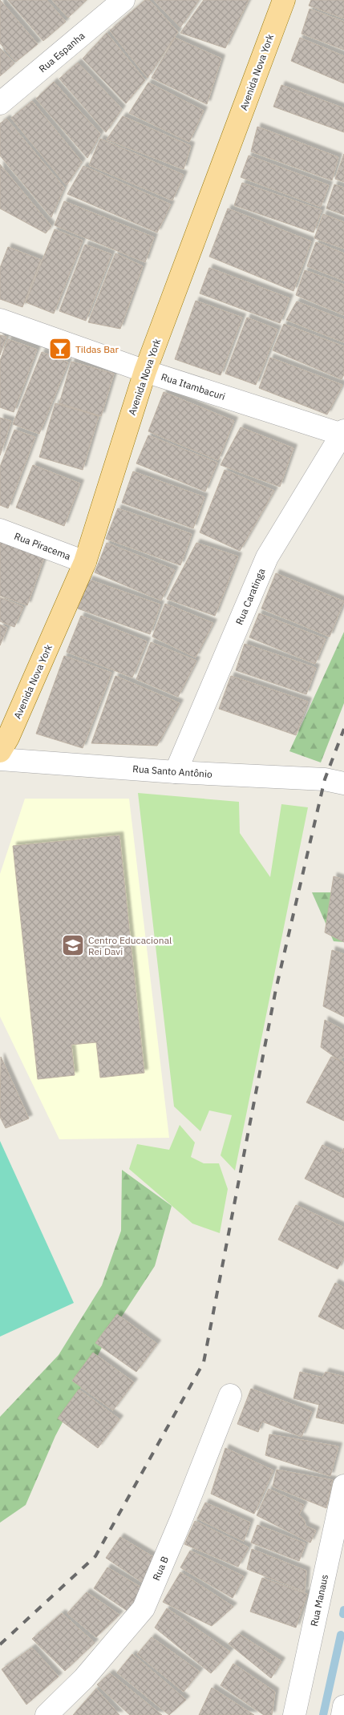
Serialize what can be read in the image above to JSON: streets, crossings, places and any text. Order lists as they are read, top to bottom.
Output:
{
  "streets": {
    "main road": ["Avenida Nova York"],
    "street": [
      "Rua Espanha",
      "Rua Itambacuri",
      "Rua Piracema",
      "Rua Caratinga",
      "Rua Santo Antônio",
      "Rua B",
      "Rua Manaus"
    ]
  },
  "crossings": [
    ["Avenida Nova York", "Rua Itambacuri"],
    ["Avenida Nova York", "Rua Piracema"],
    ["Rua Itambacuri", "Rua Caratinga"],
    ["Rua Caratinga", "Rua Santo Antônio"]
  ],
  "places": {
    "bar": ["Tildas Bar"],
    "school or university": ["Centro Educacional Rei Davi"]
  }
}
